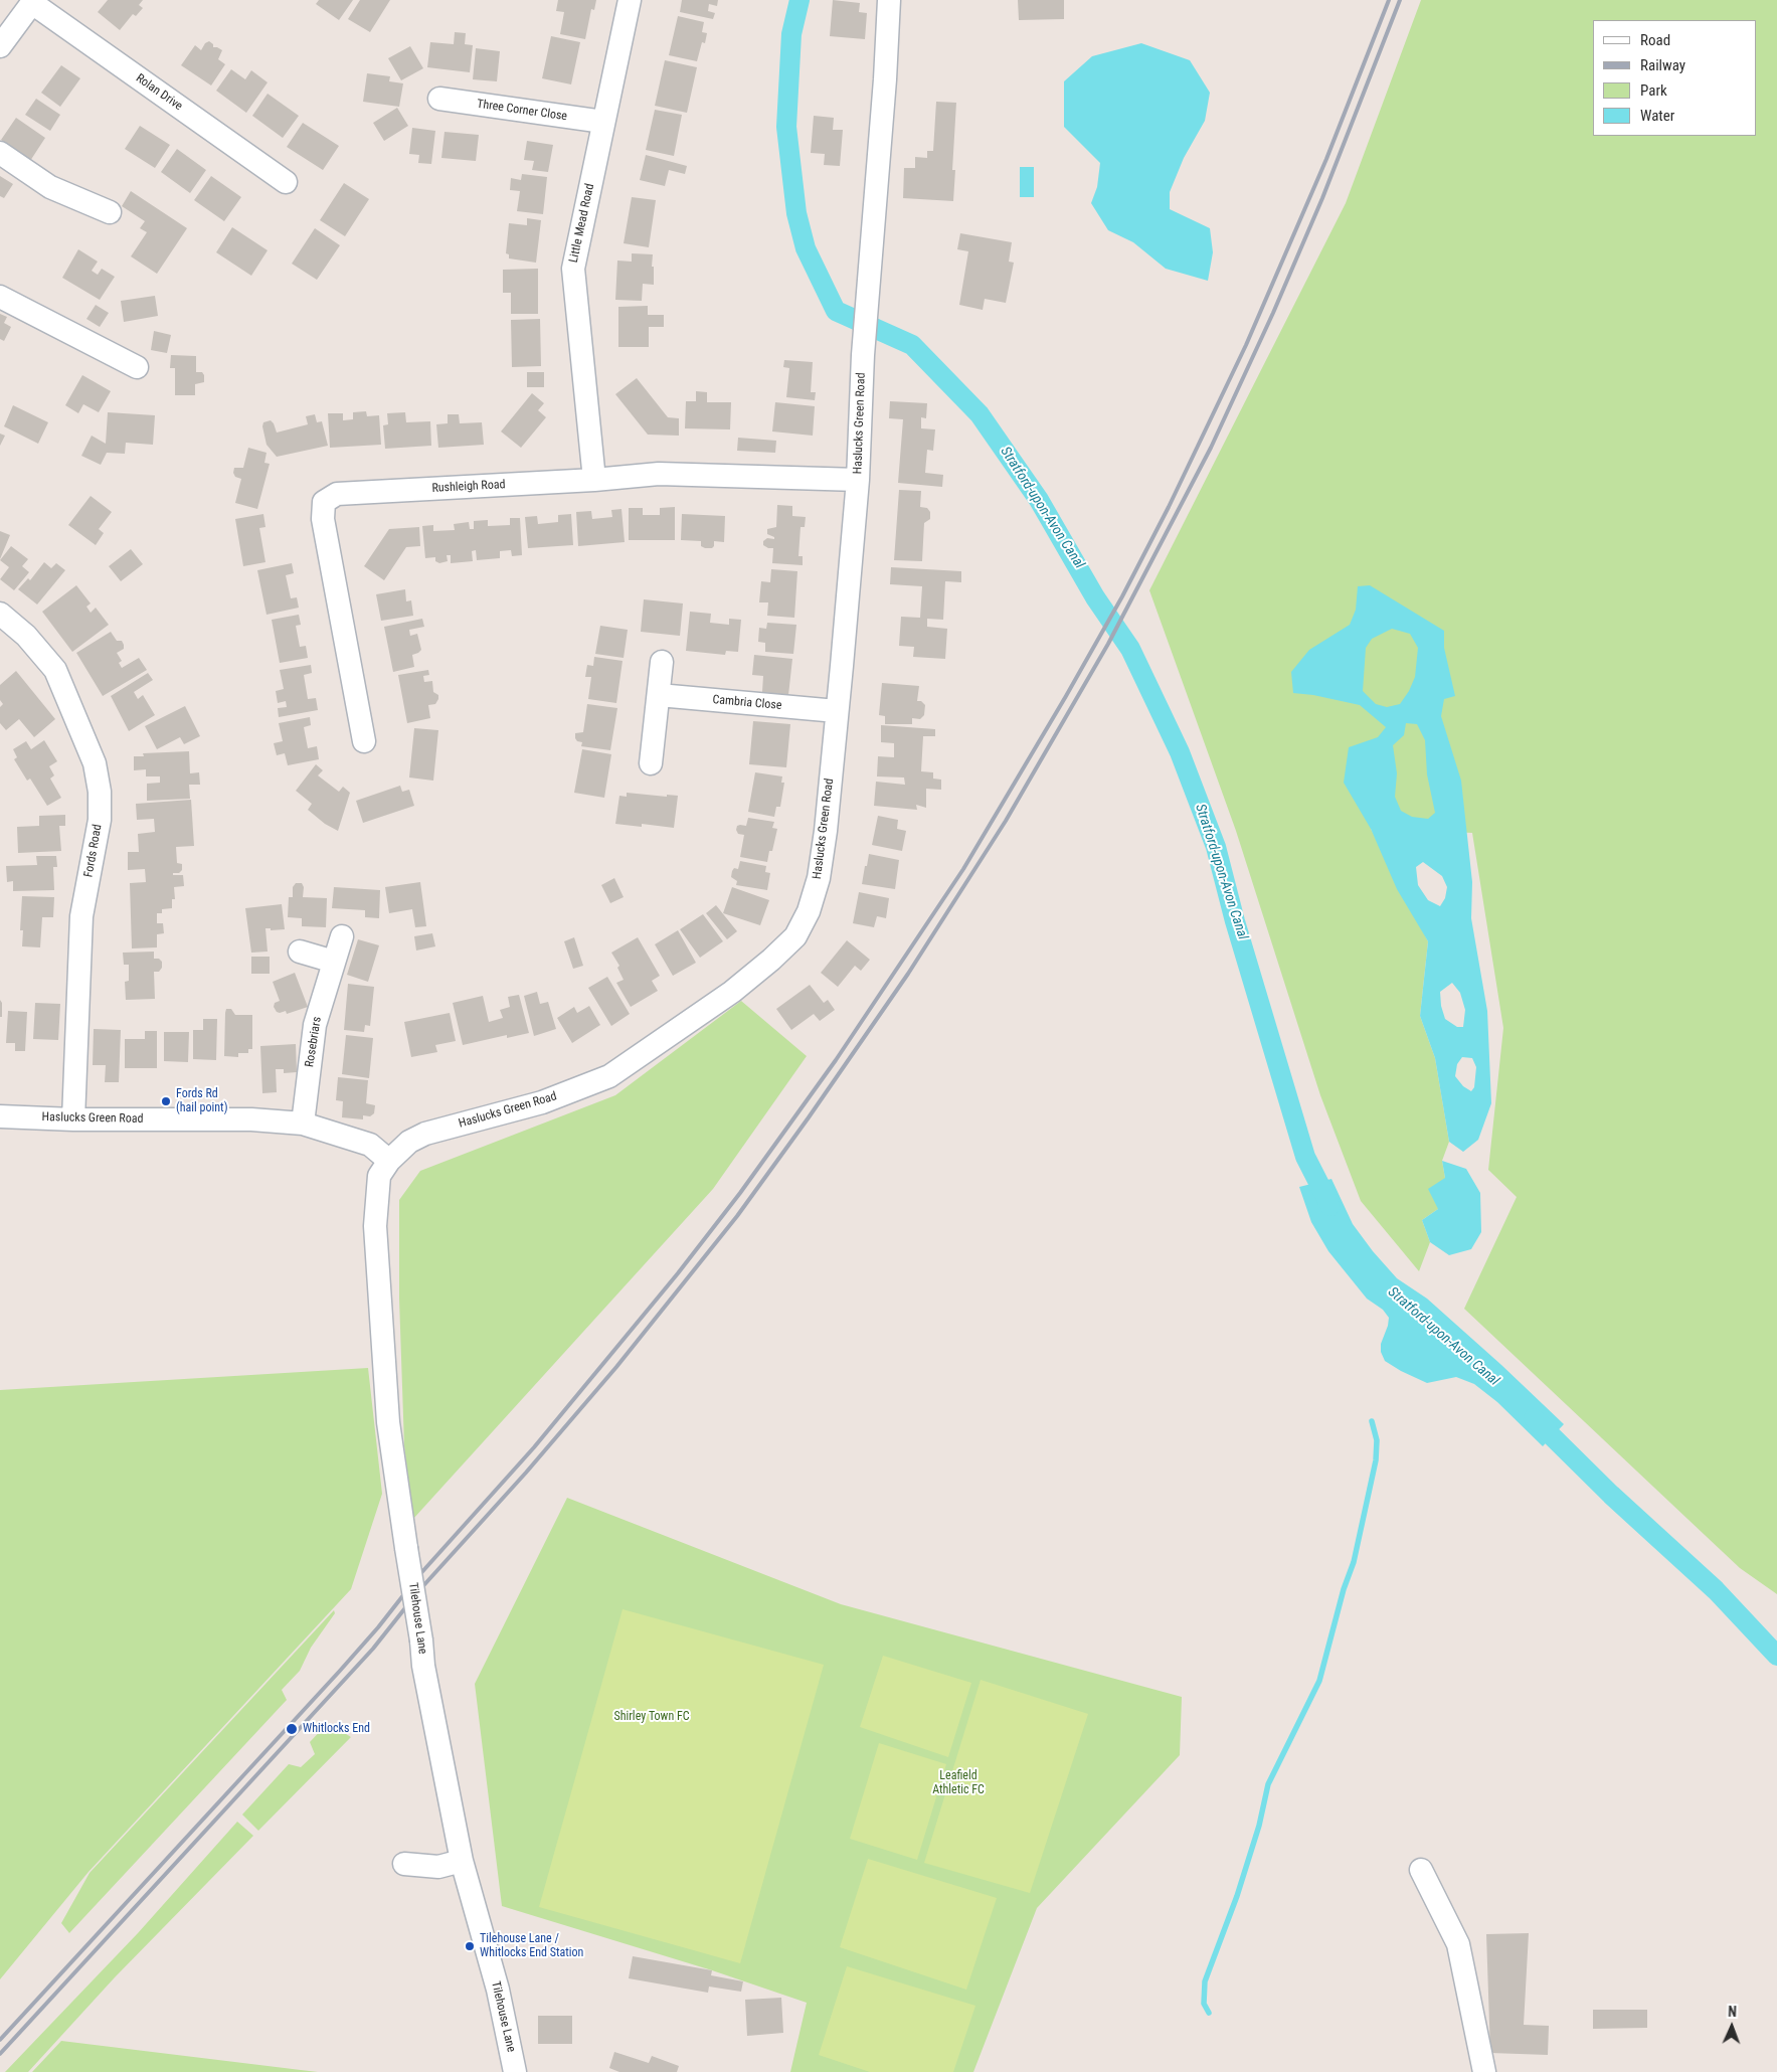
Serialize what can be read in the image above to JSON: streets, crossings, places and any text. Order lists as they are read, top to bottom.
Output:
{
  "streets": {
    "street": [
      "Rolan Drive",
      "Three Corner Close",
      "Little Mead Road",
      "Haslucks Green Road",
      "Rushleigh Road",
      "Cambria Close",
      "Fords Road",
      "Rosebriars",
      "Tilehouse Lane"
    ]
  },
  "crossings": [
    ["Three Corner Close", "Little Mead Road"],
    ["Little Mead Road", "Rushleigh Road"],
    ["Haslucks Green Road", "Rushleigh Road"],
    ["Haslucks Green Road", "Cambria Close"],
    ["Haslucks Green Road", "Fords Road"],
    ["Haslucks Green Road", "Rosebriars"],
    ["Haslucks Green Road", "Tilehouse Lane"]
  ],
  "water": ["Stratford-upon-Avon Canal"],
  "parks": ["Shirley Town FC", "Leafield Athletic FC"],
  "places": ["Fords Rd (hail point)", "Whitlocks End", "Tilehouse Lane / Whitlocks End Station"],
  "legend": [
    "Road",
    "Railway",
    "Park",
    "Water"
  ],
  "north": "top"
}
